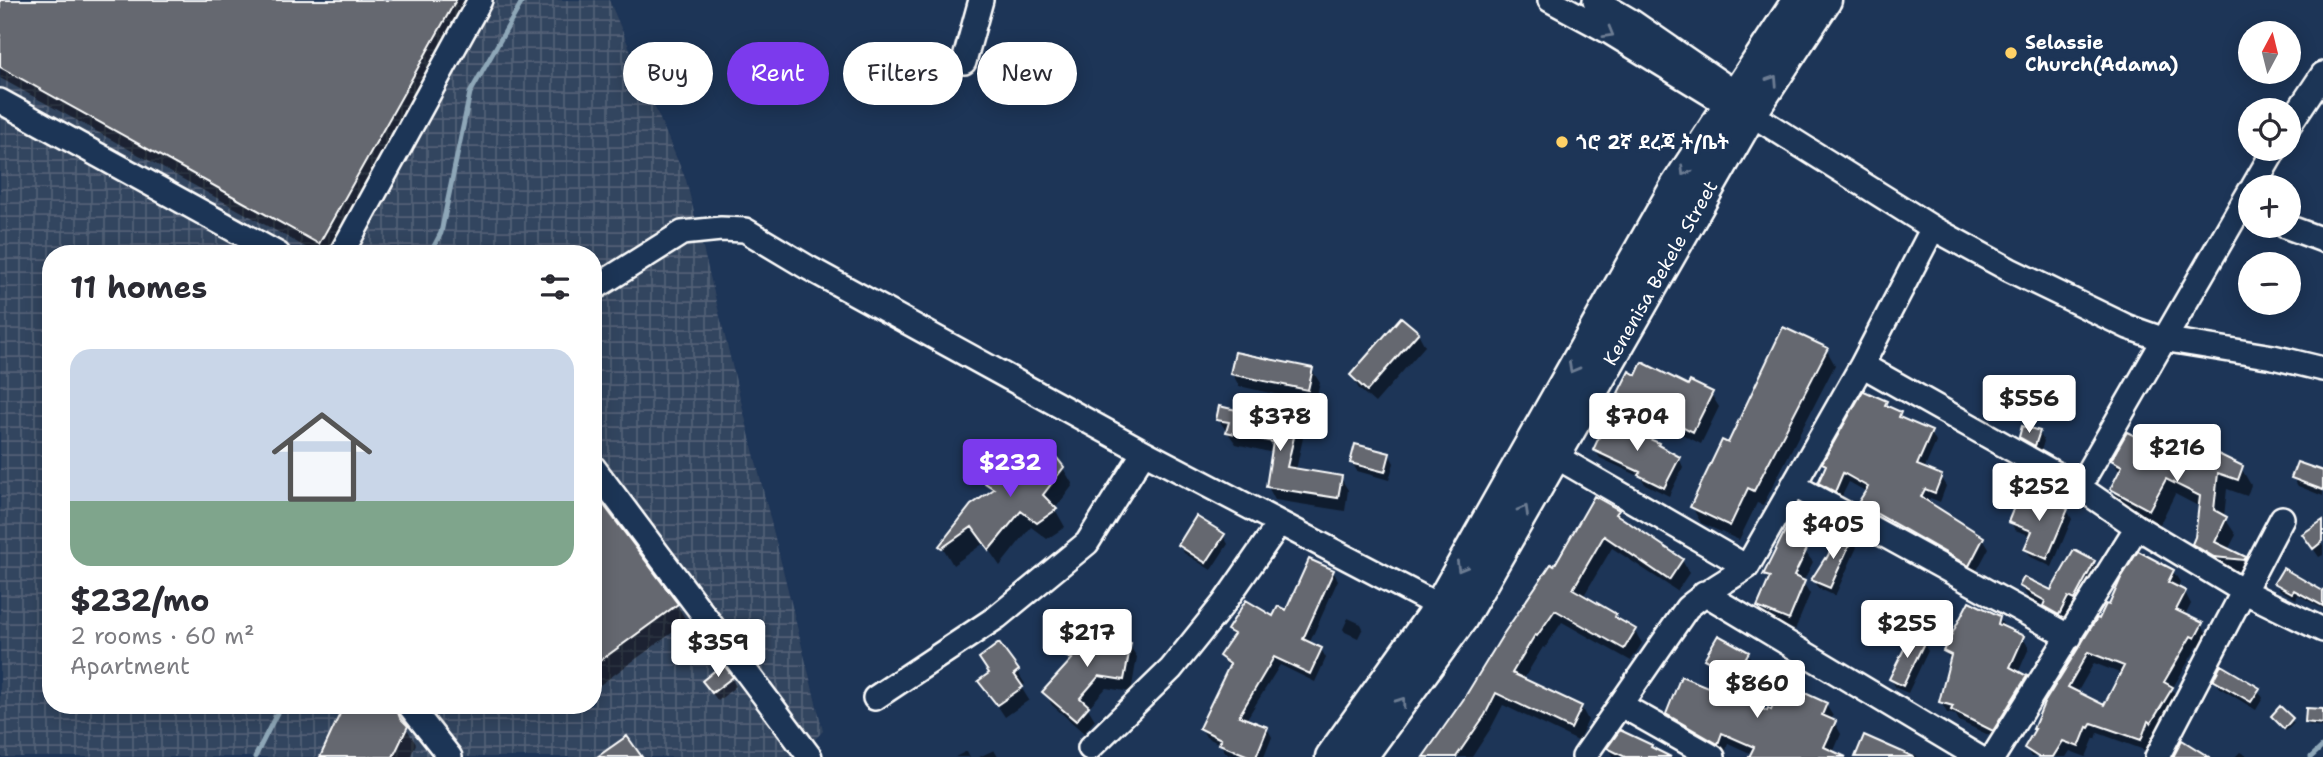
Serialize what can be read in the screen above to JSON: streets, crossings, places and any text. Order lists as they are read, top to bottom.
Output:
{
  "streets": {
    "main road": ["Kenenisa Bekele Street"]
  },
  "places": ["Selassie Church(Adama)", "ጎሮ 2ኛ ደረጃ ት/ቤት"],
  "north": "top",
  "page": {
    "map_buttons": ["+", "−"],
    "chip": [
      "Buy",
      "Rent",
      "Filters",
      "New"
    ],
    "heading": "11 homes",
    "list": [
      {
        "name": "$232/mo",
        "note": "2 rooms · 60 m² · Apartment"
      }
    ],
    "price": [
      "$556",
      "$378",
      "$704",
      "$216",
      "$232",
      "$252",
      "$405",
      "$255",
      "$217",
      "$359",
      "$860"
    ]
  }
}
